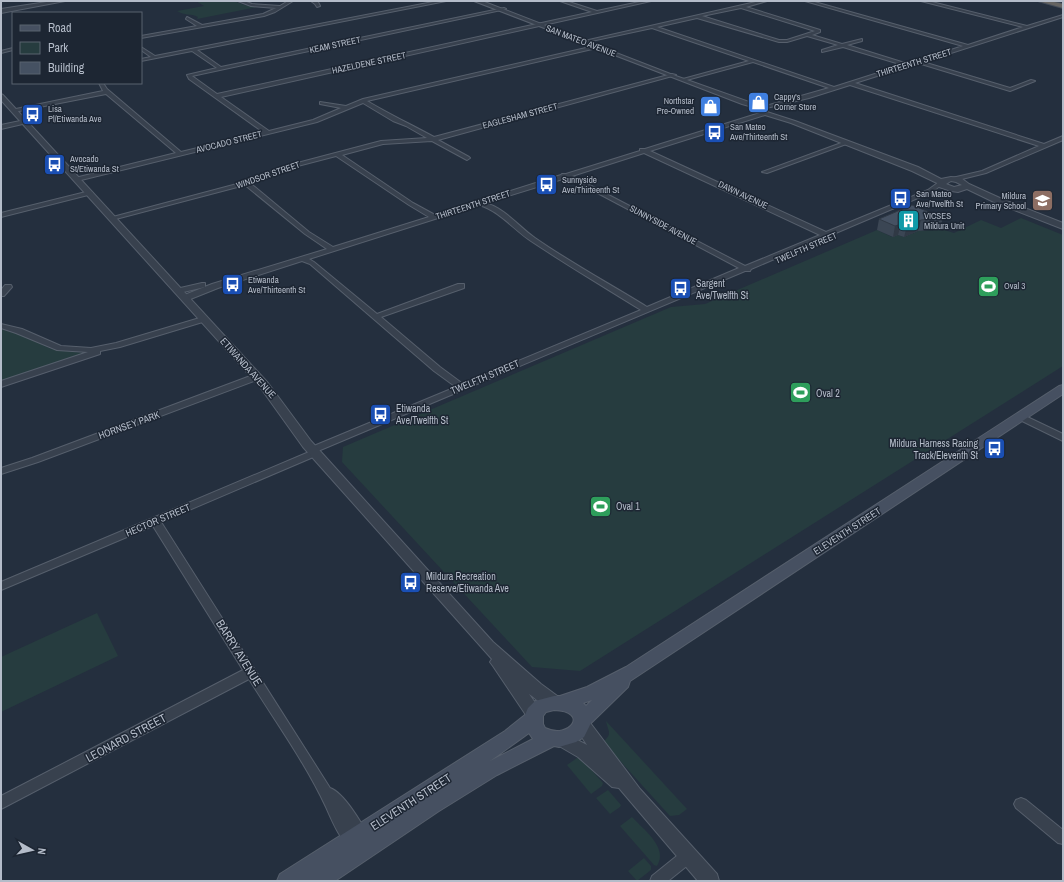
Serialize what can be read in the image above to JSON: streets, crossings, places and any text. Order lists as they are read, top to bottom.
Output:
{
  "streets": {
    "main road": ["ELEVENTH STREET"],
    "street": [
      "SAN MATEO AVENUE",
      "KEAM STREET",
      "HAZELDENE STREET",
      "THIRTEENTH STREET",
      "EAGLESHAM STREET",
      "AVOCADO STREET",
      "WINDSOR STREET",
      "DAWN AVENUE",
      "SUNNYSIDE AVENUE",
      "TWELFTH STREET",
      "ETIWANDA AVENUE",
      "HORNSEY PARK",
      "HECTOR STREET",
      "BARRY AVENUE",
      "LEONARD STREET"
    ]
  },
  "crossings": [
    ["SAN MATEO AVENUE", "KEAM STREET"],
    ["SAN MATEO AVENUE", "HAZELDENE STREET"],
    ["SAN MATEO AVENUE", "THIRTEENTH STREET"],
    ["SAN MATEO AVENUE", "EAGLESHAM STREET"],
    ["SAN MATEO AVENUE", "AVOCADO STREET"],
    ["SAN MATEO AVENUE", "TWELFTH STREET"],
    ["KEAM STREET", "HAZELDENE STREET"],
    ["THIRTEENTH STREET", "DAWN AVENUE"],
    ["THIRTEENTH STREET", "SUNNYSIDE AVENUE"],
    ["THIRTEENTH STREET", "ETIWANDA AVENUE"],
    ["EAGLESHAM STREET", "WINDSOR STREET"],
    ["AVOCADO STREET", "ETIWANDA AVENUE"],
    ["WINDSOR STREET", "ETIWANDA AVENUE"],
    ["DAWN AVENUE", "TWELFTH STREET"],
    ["SUNNYSIDE AVENUE", "TWELFTH STREET"],
    ["TWELFTH STREET", "ETIWANDA AVENUE"],
    ["TWELFTH STREET", "HECTOR STREET"],
    ["ETIWANDA AVENUE", "HORNSEY PARK"],
    ["ETIWANDA AVENUE", "HECTOR STREET"],
    ["ETIWANDA AVENUE", "ELEVENTH STREET"],
    ["HECTOR STREET", "BARRY AVENUE"],
    ["ELEVENTH STREET", "BARRY AVENUE"],
    ["BARRY AVENUE", "LEONARD STREET"]
  ],
  "places": {
    "shop": ["Cappy's Corner Store", "Northstar Pre-Owned"],
    "bus stop": [
      "Lisa Pl/Etiwanda Ave",
      "San Mateo Ave/Thirteenth St",
      "Avocado St/Etiwanda St",
      "Sunnyside Ave/Thirteenth St",
      "San Mateo Ave/Twelfth St",
      "Etiwanda Ave/Thirteenth St",
      "Sargent Ave/Twelfth St",
      "Etiwanda Ave/Twelfth St",
      "Mildura Harness Racing Track/Eleventh St",
      "Mildura Recreation Reserve/Etiwanda Ave"
    ],
    "school or university": ["Mildura Primary School"],
    "building": ["VICSES Mildura Unit"],
    "sports": ["Oval 3", "Oval 2", "Oval 1"]
  },
  "legend": ["Road", "Park", "Building"],
  "north": "right"
}
